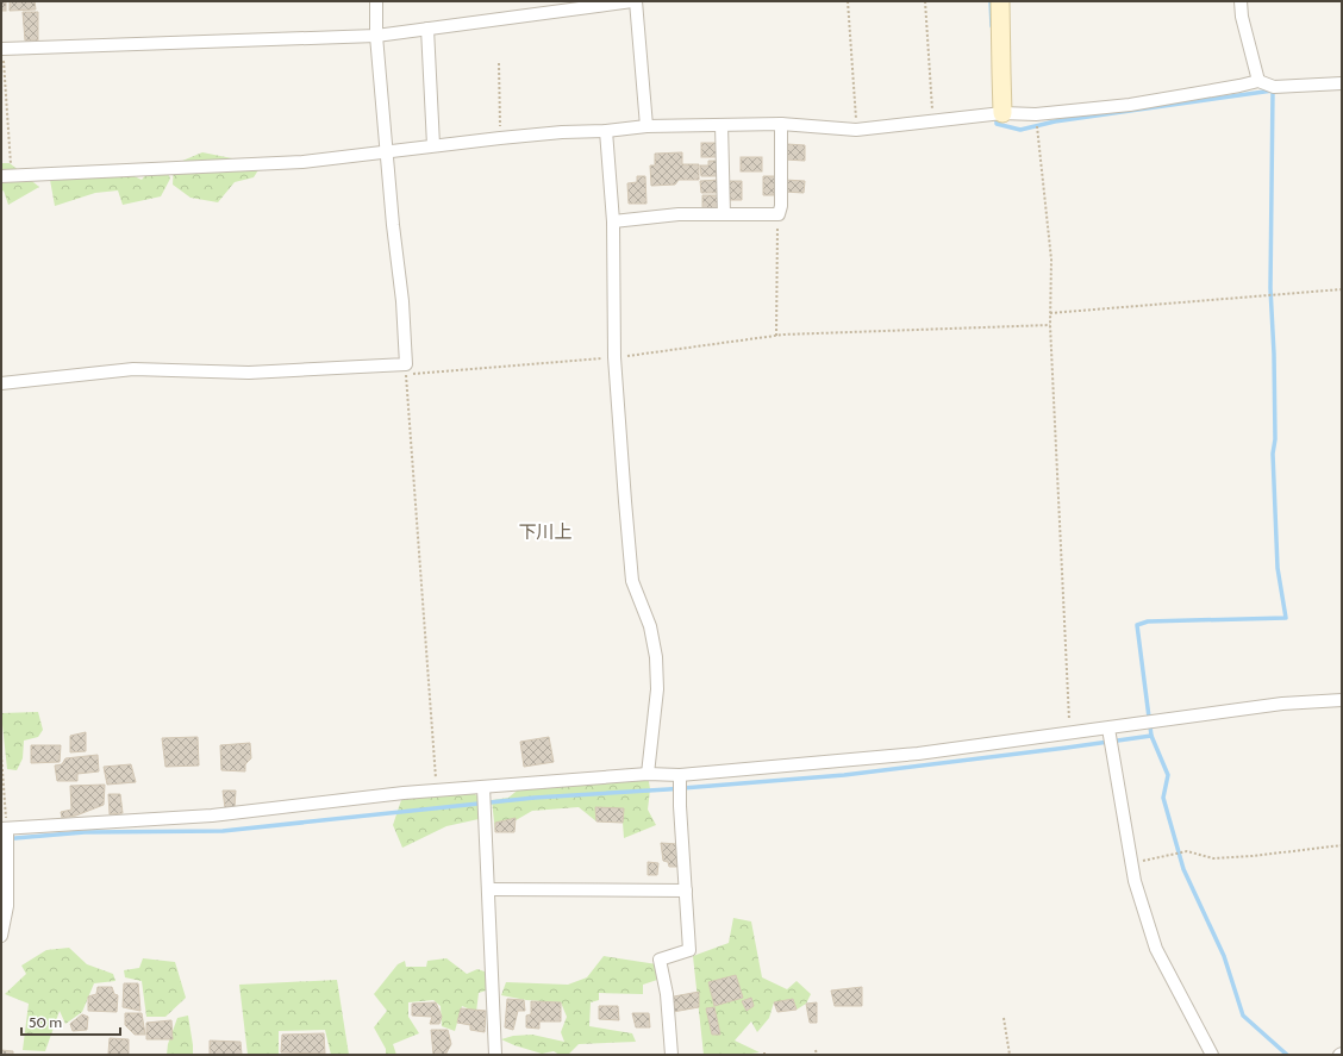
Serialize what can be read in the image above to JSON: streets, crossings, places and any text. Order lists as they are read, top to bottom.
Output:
{
  "districts": ["下川上"],
  "scale_bar": "50 m"
}
